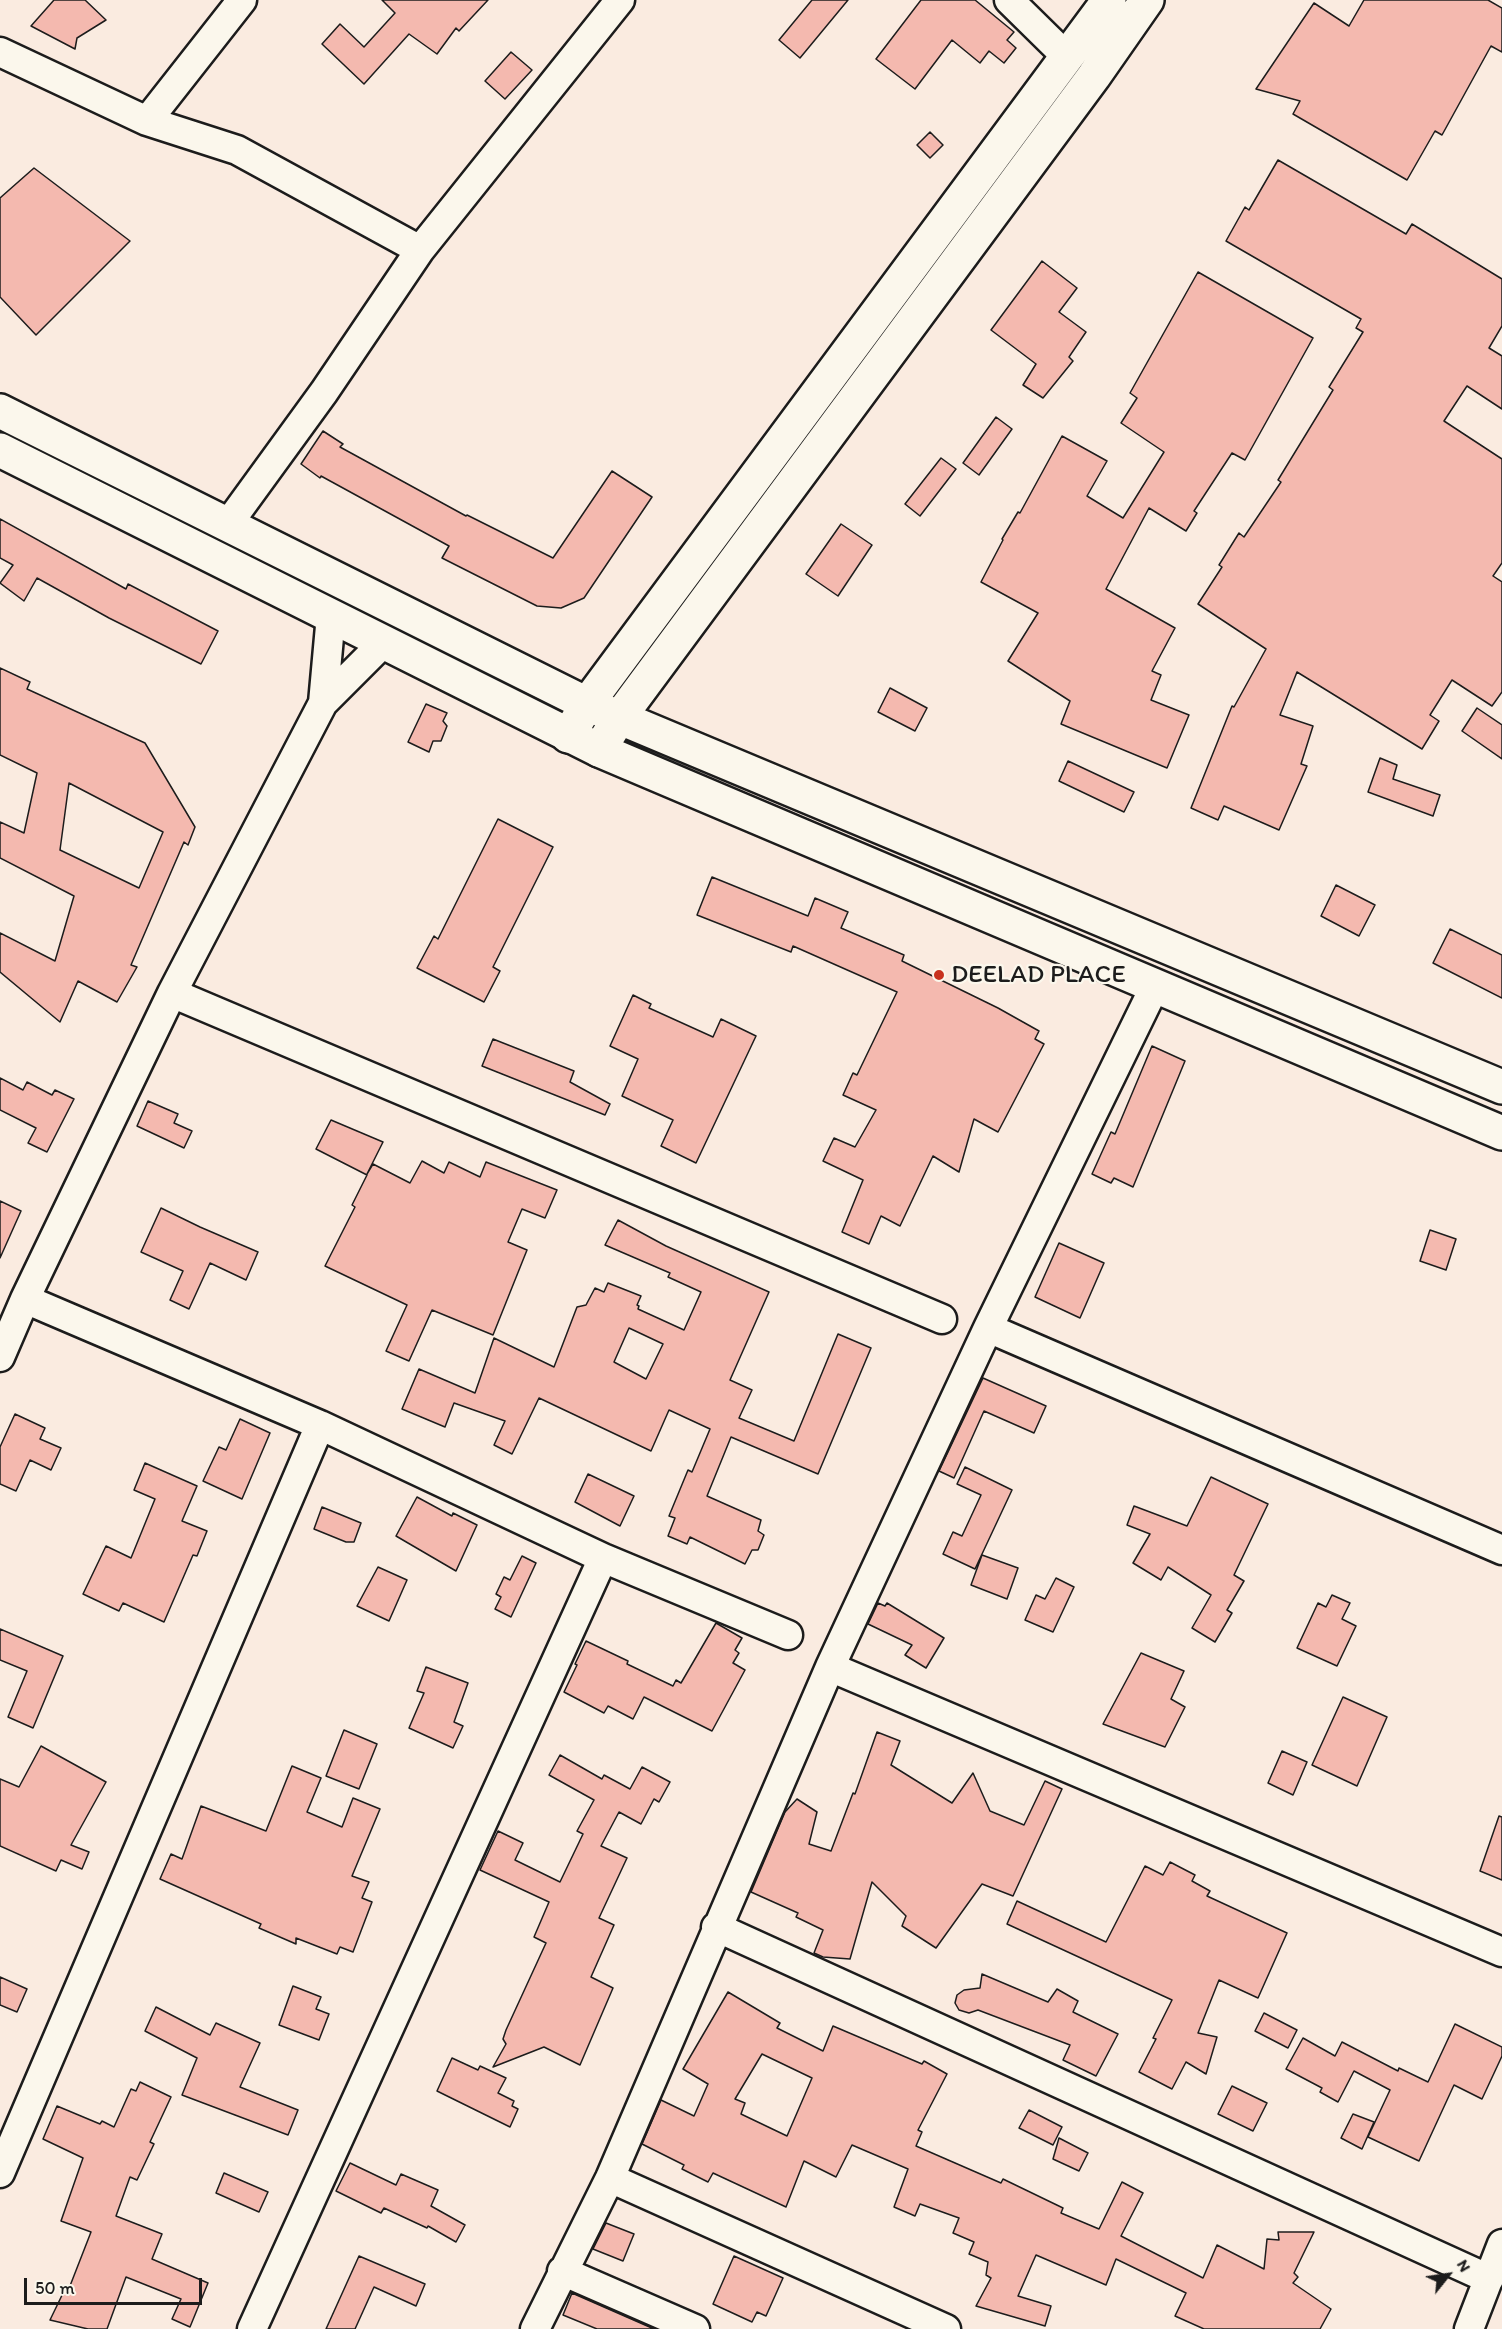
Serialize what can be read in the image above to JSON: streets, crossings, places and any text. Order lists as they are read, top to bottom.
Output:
{
  "places": ["DEELAD PLACE"],
  "scale_bar": "50 m",
  "north": "top right"
}
